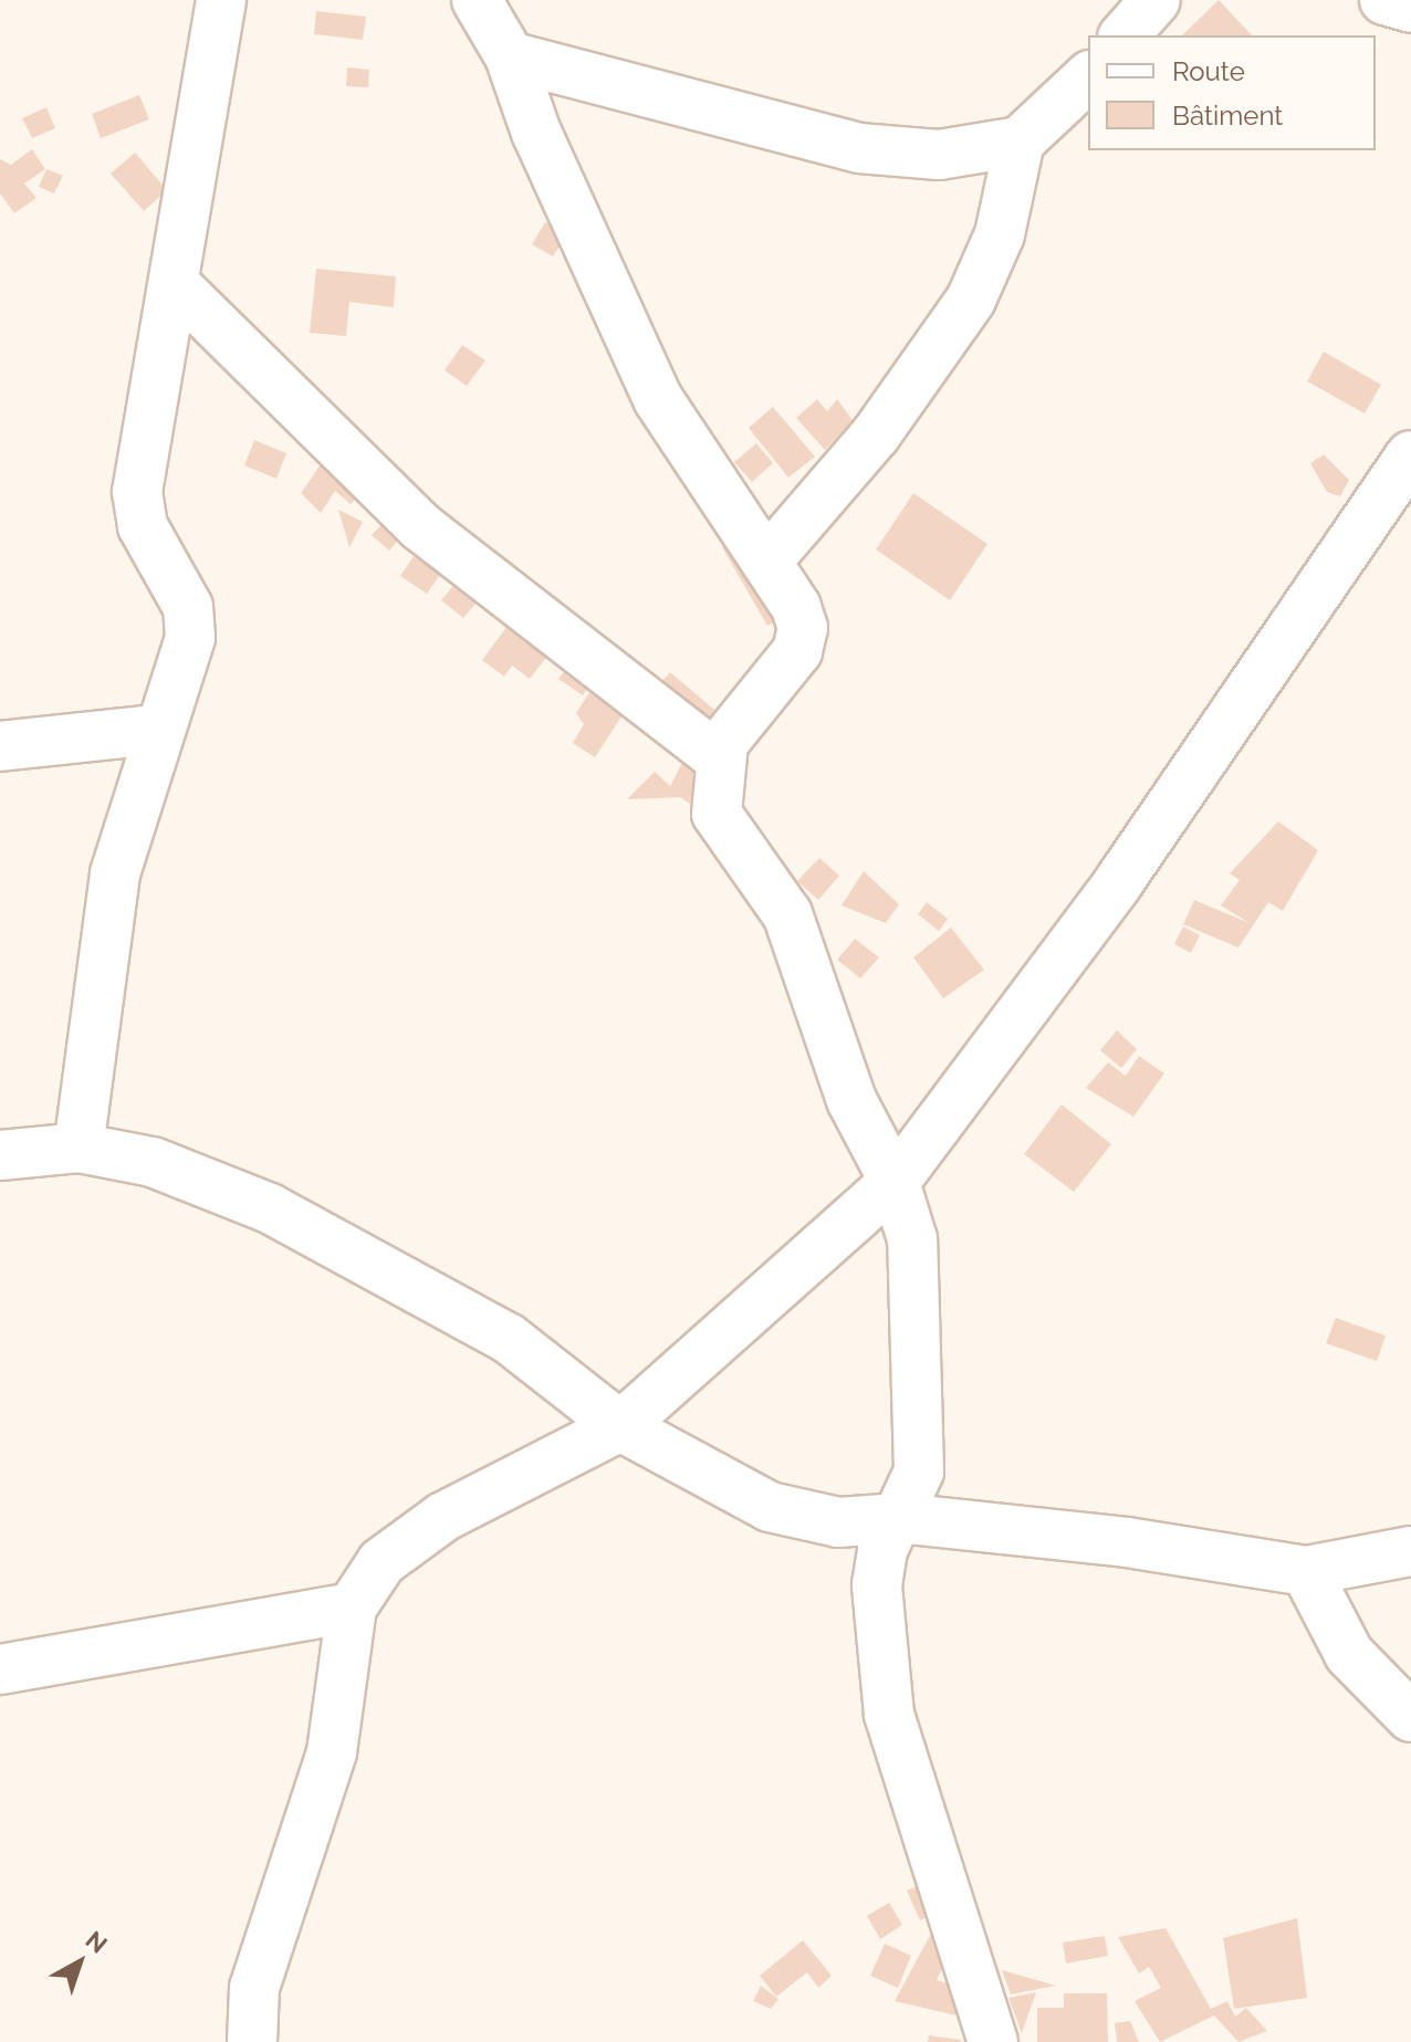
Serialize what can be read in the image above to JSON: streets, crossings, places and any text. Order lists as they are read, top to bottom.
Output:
{
  "legend": ["Route", "Bâtiment"],
  "north": "top right"
}
